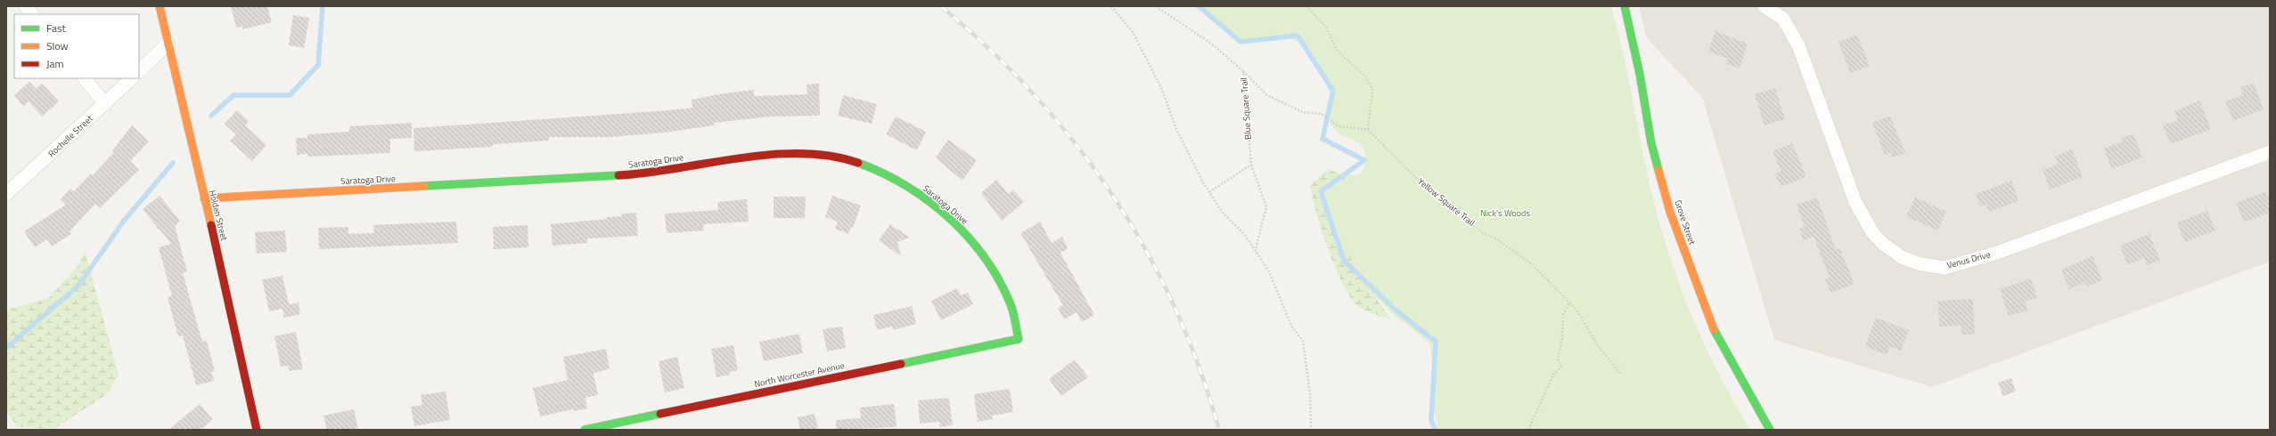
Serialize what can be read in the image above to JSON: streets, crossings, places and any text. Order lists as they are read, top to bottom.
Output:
{
  "streets": {
    "street": [
      "Rochelle Street",
      "Saratoga Drive",
      "Holden Street",
      "Grove Street",
      "Venus Drive",
      "North Worcester Avenue"
    ],
    "path": ["Blue Square Trail", "Yellow Square Trail"]
  },
  "crossings": [
    ["Saratoga Drive", "Holden Street"],
    ["Saratoga Drive", "North Worcester Avenue"]
  ],
  "parks": ["Nick's Woods"],
  "legend": ["Fast", "Slow", "Jam"]
}
